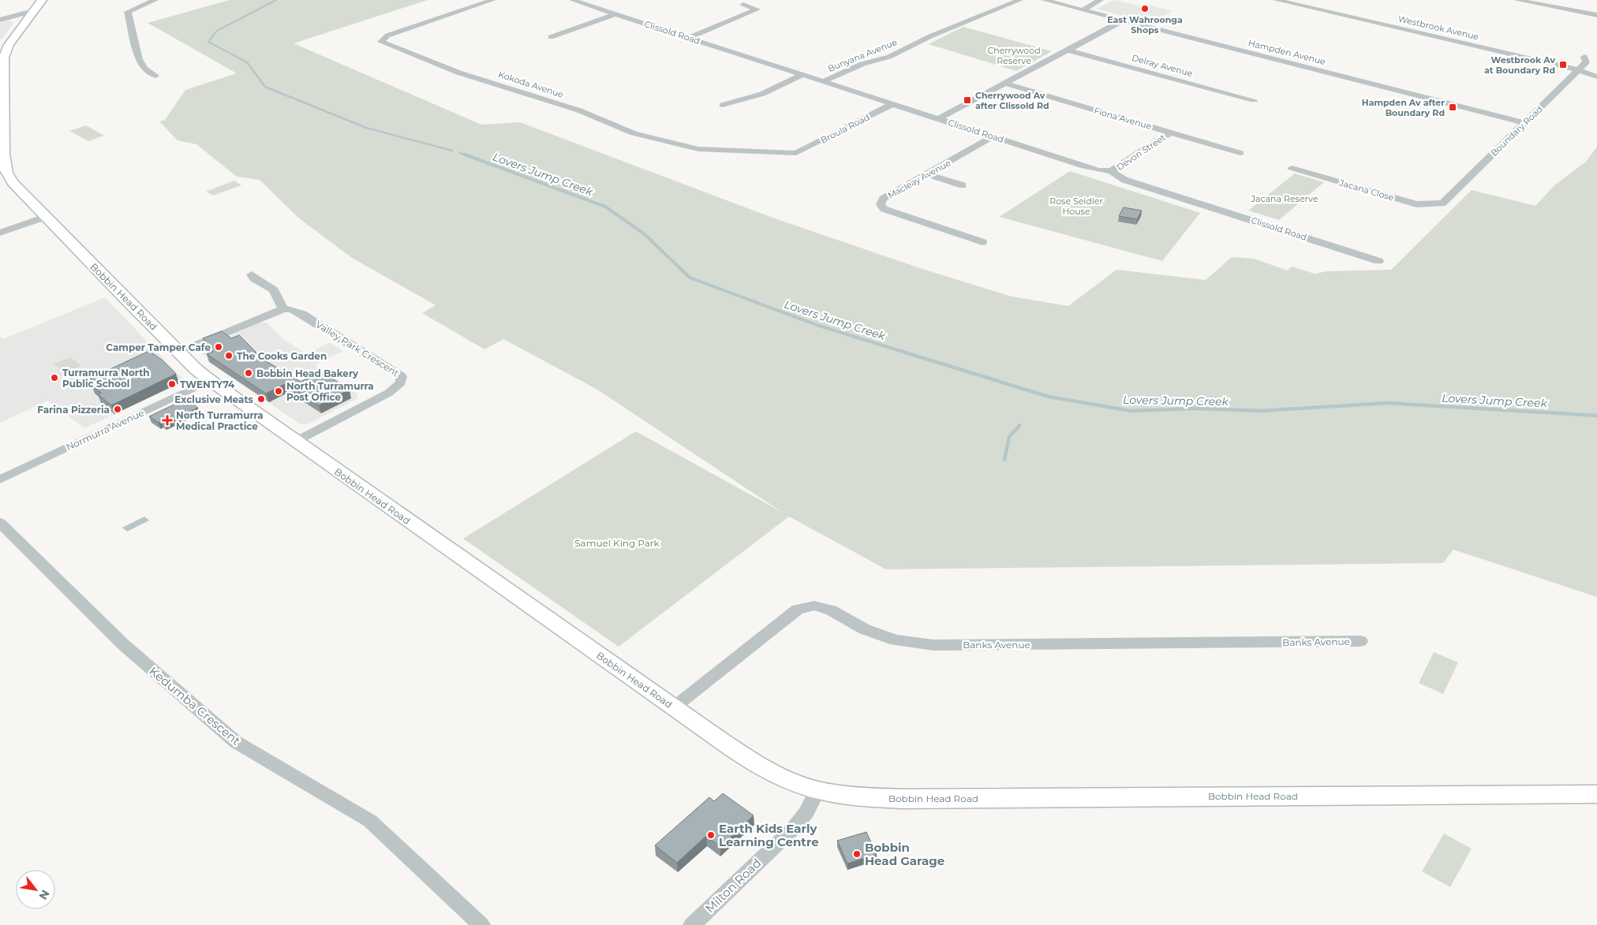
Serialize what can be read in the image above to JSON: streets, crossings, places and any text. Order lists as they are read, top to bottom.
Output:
{
  "streets": {
    "main road": ["Bobbin Head Road"],
    "street": [
      "Westbrook Avenue",
      "Clissold Road",
      "Hampden Avenue",
      "Bunyana Avenue",
      "Delray Avenue",
      "Kokoda Avenue",
      "Fiona Avenue",
      "Broula Road",
      "Boundary Road",
      "Devon Street",
      "Macleay Avenue",
      "Jacana Close",
      "Valley Park Crescent",
      "Normurra Avenue",
      "Banks Avenue",
      "Kedumba Crescent",
      "Milton Road"
    ]
  },
  "crossings": [
    ["Westbrook Avenue", "Boundary Road"],
    ["Clissold Road", "Bunyana Avenue"],
    ["Clissold Road", "Broula Road"],
    ["Clissold Road", "Devon Street"],
    ["Clissold Road", "Macleay Avenue"],
    ["Hampden Avenue", "Boundary Road"],
    ["Kokoda Avenue", "Broula Road"],
    ["Fiona Avenue", "Devon Street"],
    ["Boundary Road", "Jacana Close"],
    ["Bobbin Head Road", "Valley Park Crescent"],
    ["Bobbin Head Road", "Normurra Avenue"],
    ["Bobbin Head Road", "Banks Avenue"],
    ["Bobbin Head Road", "Milton Road"]
  ],
  "water": ["Lovers Jump Creek"],
  "parks": [
    "Cherrywood Reserve",
    "Jacana Reserve",
    "Rose Seidler House",
    "Samuel King Park"
  ],
  "places": {
    "other": [
      "East Wahroonga Shops",
      "Camper Tamper Cafe",
      "The Cooks Garden",
      "Bobbin Head Bakery",
      "Turramurra North Public School",
      "TWENTY74",
      "North Turramurra Post Office",
      "Exclusive Meats",
      "Farina Pizzeria",
      "Earth Kids Early Learning Centre",
      "Bobbin Head Garage"
    ],
    "transit": ["Westbrook Av at Boundary Rd", "Cherrywood Av after Clissold Rd", "Hampden Av after Boundary Rd"],
    "health": ["North Turramurra Medical Practice"]
  },
  "north": "bottom right"
}
